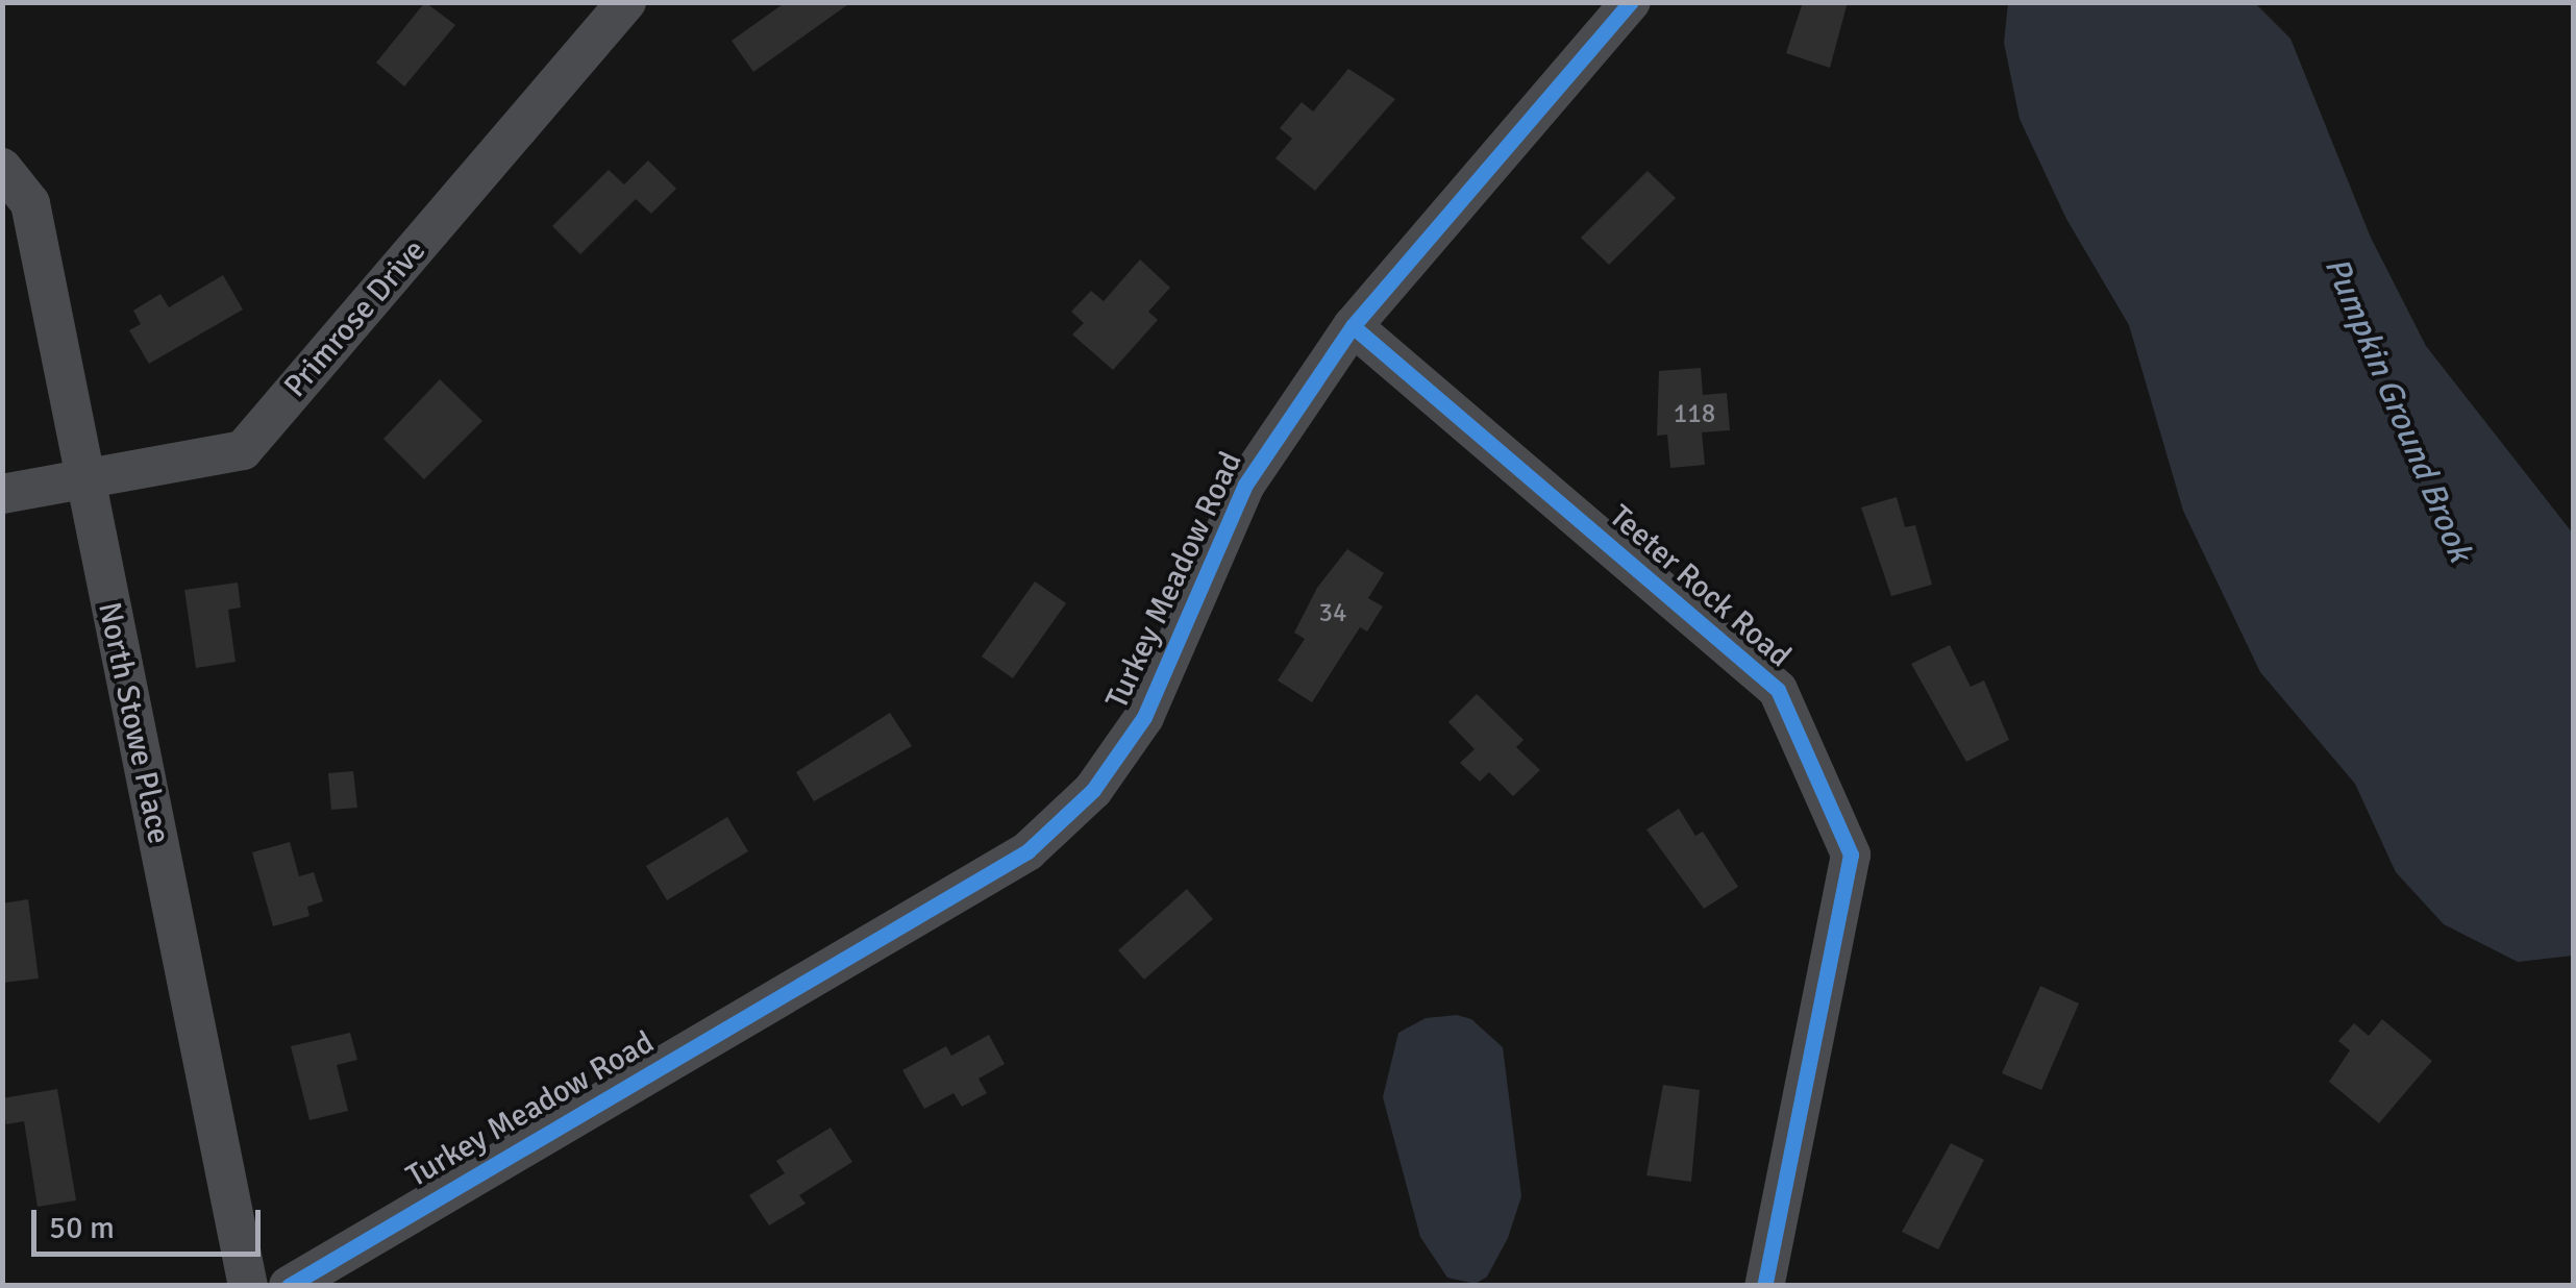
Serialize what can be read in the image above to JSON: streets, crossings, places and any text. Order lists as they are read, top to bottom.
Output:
{
  "streets": {
    "street": [
      "Primrose Drive",
      "Turkey Meadow Road",
      "Teeter Rock Road",
      "North Stowe Place"
    ]
  },
  "crossings": [
    ["Primrose Drive", "North Stowe Place"],
    ["Turkey Meadow Road", "Teeter Rock Road"]
  ],
  "water": ["Pumpkin Ground Brook"],
  "house_numbers": ["118", "34"],
  "scale_bar": "50 m"
}
